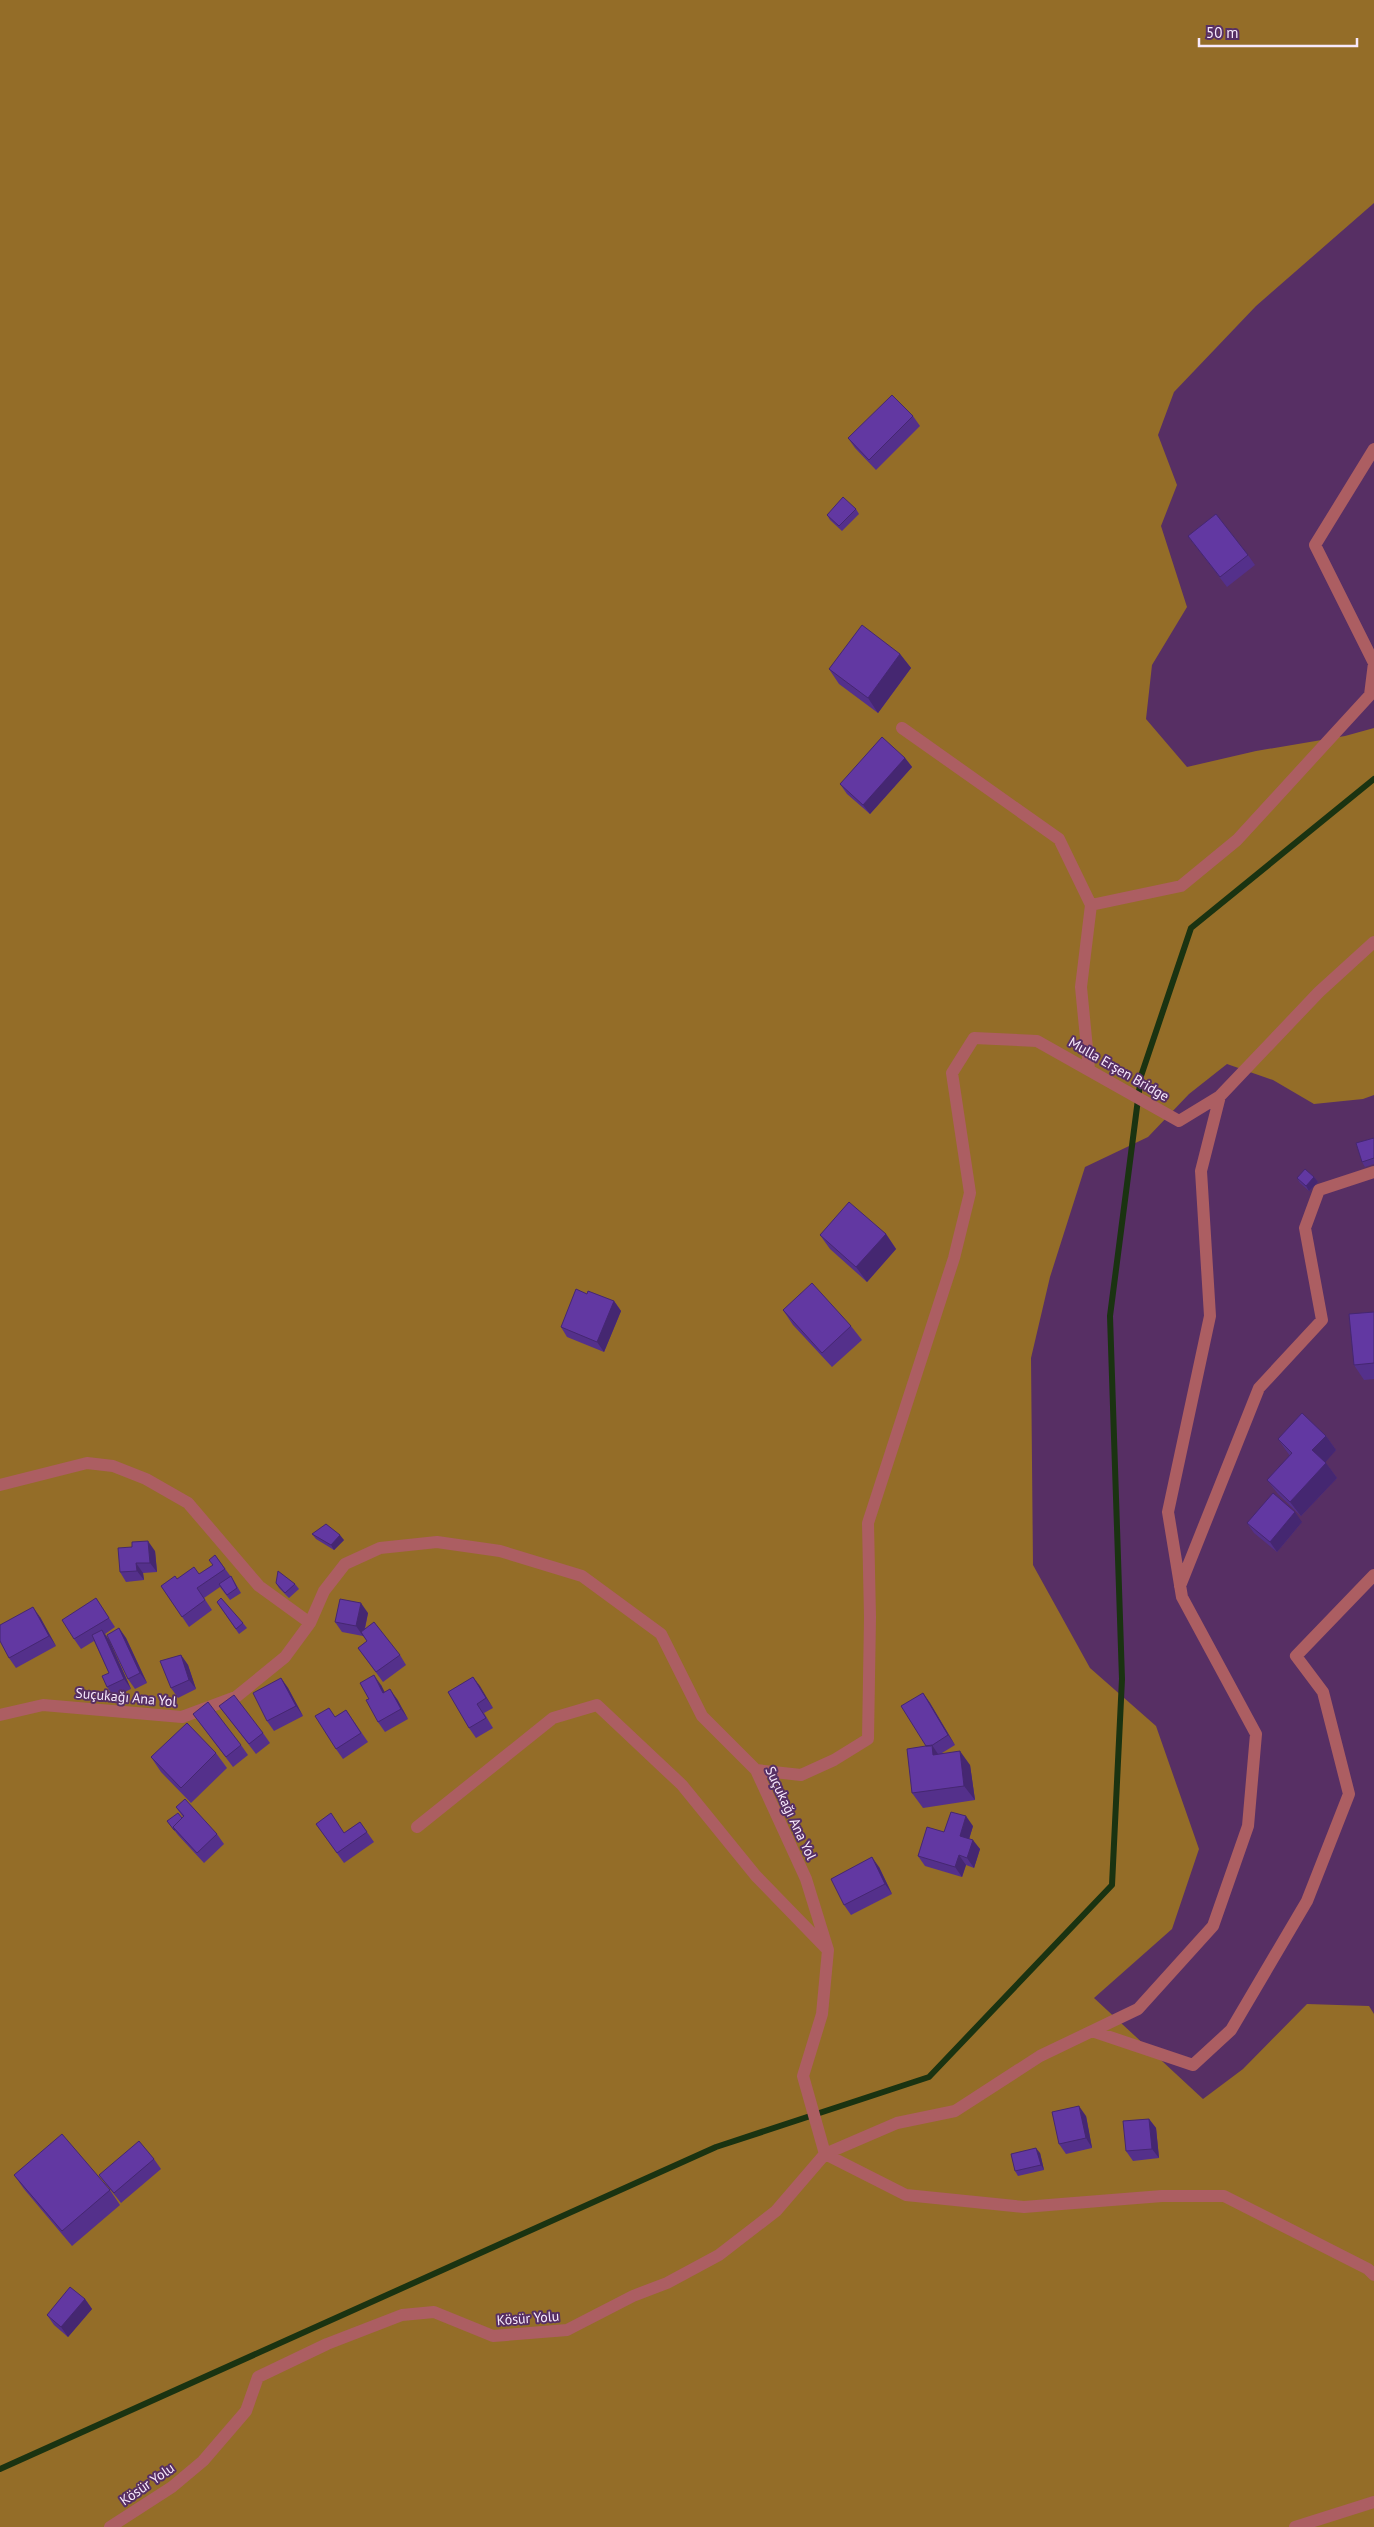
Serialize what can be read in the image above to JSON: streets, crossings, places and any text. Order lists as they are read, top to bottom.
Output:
{
  "streets": {
    "street": ["Mulla Erşen Bridge", "Suçukağı Ana Yol", "Kösür Yolu"]
  },
  "crossings": [
    ["Mulla Erşen Bridge", "Suçukağı Ana Yol"],
    ["Suçukağı Ana Yol", "Kösür Yolu"]
  ],
  "scale_bar": "50 m"
}
